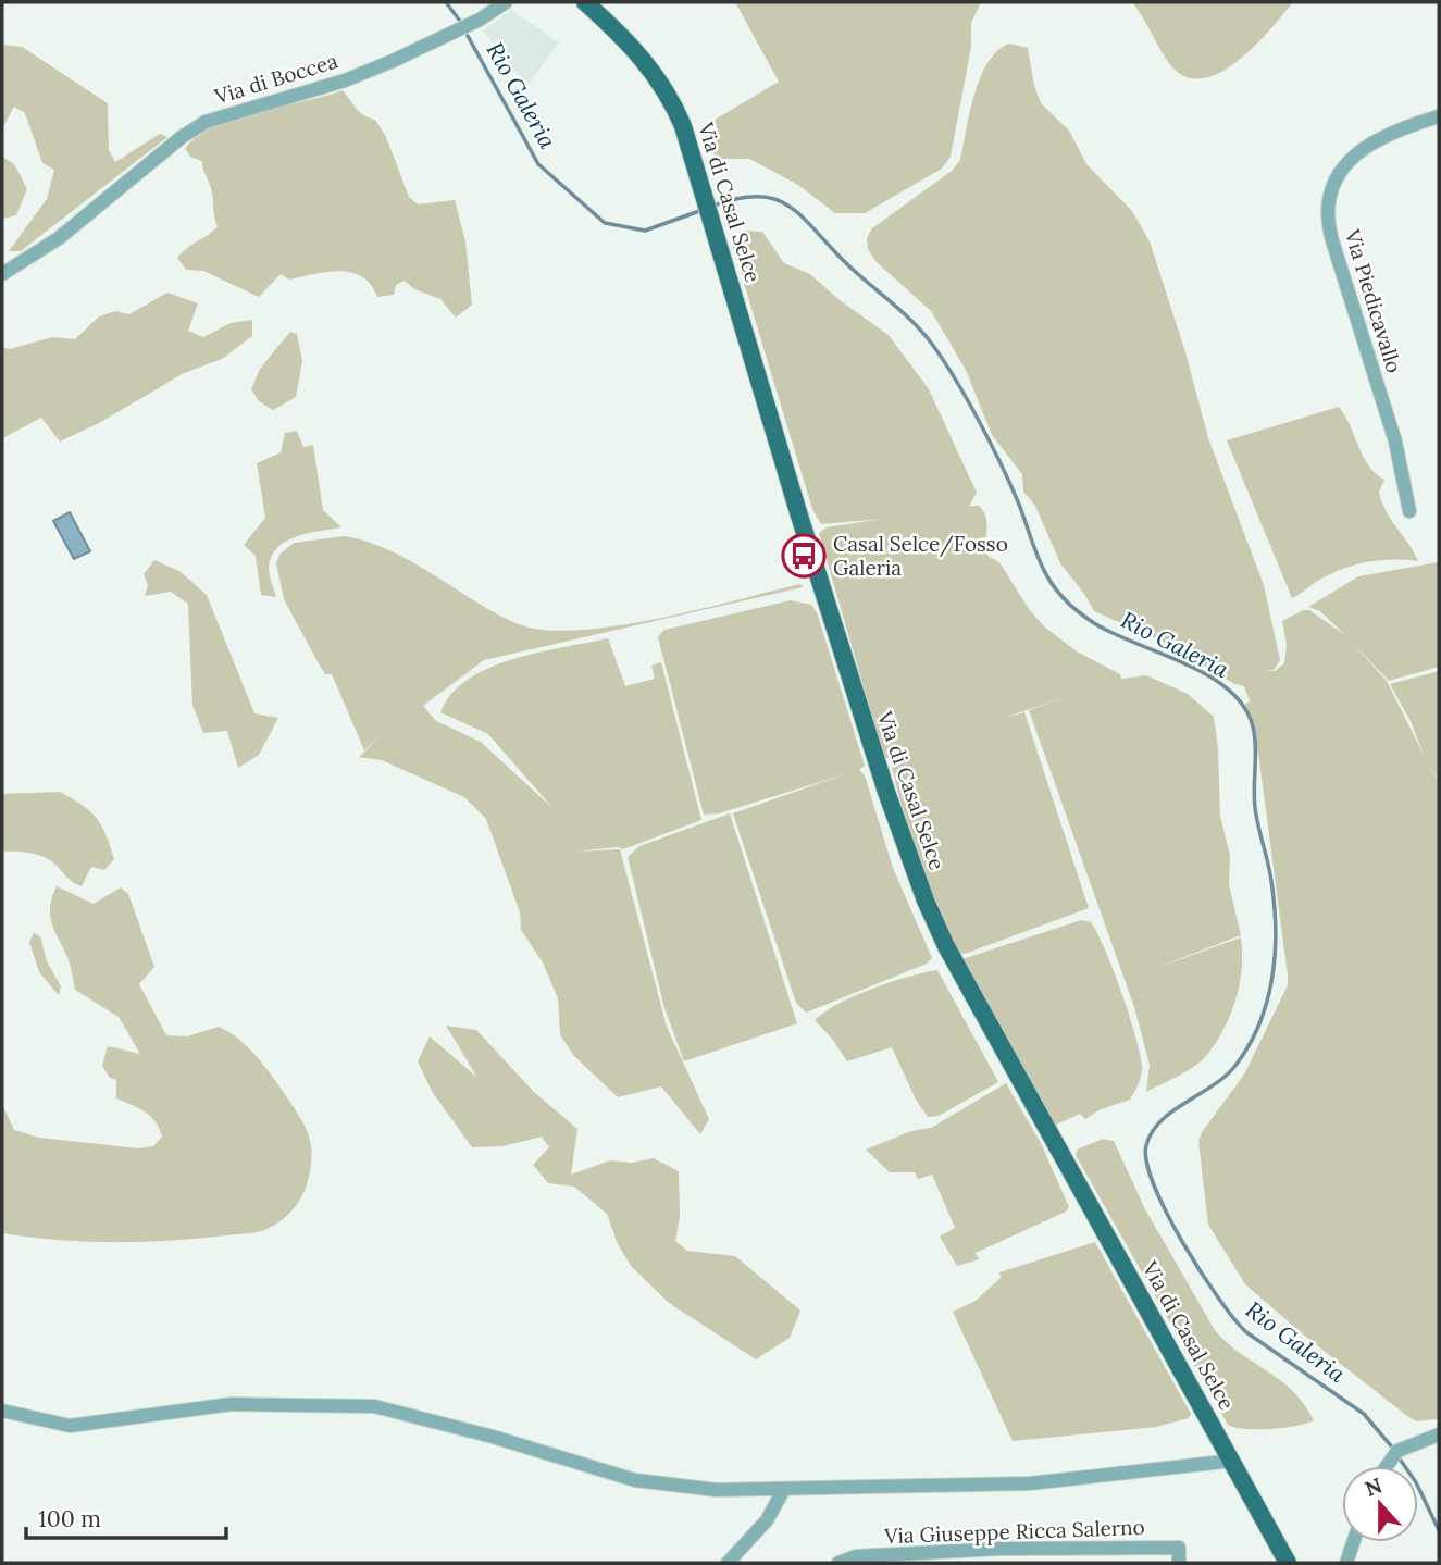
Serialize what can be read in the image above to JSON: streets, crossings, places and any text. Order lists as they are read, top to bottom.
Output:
{
  "streets": {
    "main road": ["Via di Casal Selce"],
    "street": ["Via di Boccea", "Via Piedicavallo", "Via Giuseppe Ricca Salerno"]
  },
  "water": ["Rio Galeria"],
  "places": {
    "bus stop": ["Casal Selce/Fosso Galeria"]
  },
  "scale_bar": "100 m",
  "north": "top"
}
